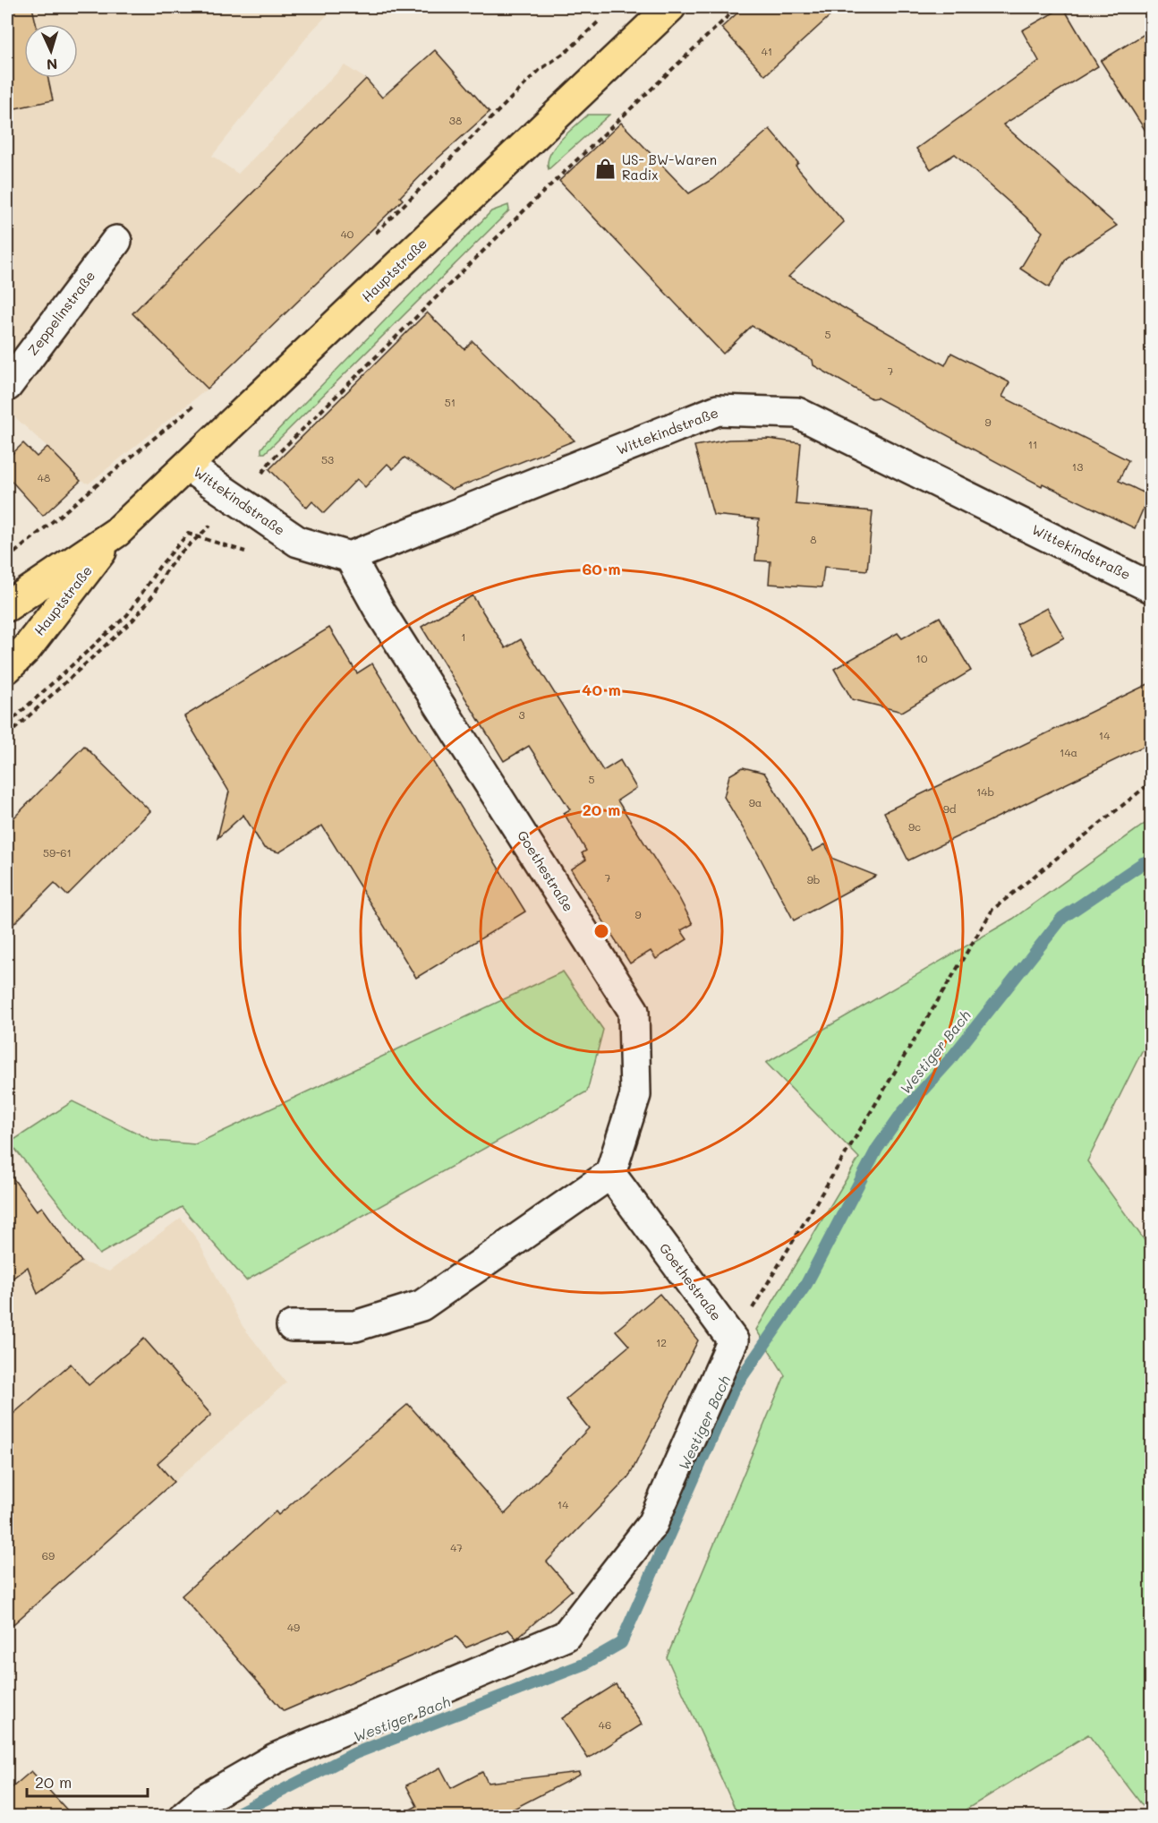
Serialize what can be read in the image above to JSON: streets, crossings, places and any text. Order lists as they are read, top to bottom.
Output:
{
  "streets": {
    "main road": ["Hauptstraße"],
    "street": ["Zeppelinstraße", "Wittekindstraße", "Goethestraße"]
  },
  "crossings": [
    ["Hauptstraße", "Wittekindstraße"],
    ["Wittekindstraße", "Goethestraße"]
  ],
  "water": ["Westiger Bach"],
  "places": {
    "shop": ["US- BW-Waren Radix"]
  },
  "house_numbers": [
    "41",
    "38",
    "40",
    "5",
    "7",
    "51",
    "9",
    "11",
    "53",
    "13",
    "48",
    "8",
    "1",
    "10",
    "3",
    "14",
    "14a",
    "5",
    "14b",
    "9a",
    "9d",
    "9c",
    "59-61",
    "7",
    "9b",
    "9",
    "12",
    "14",
    "47",
    "69",
    "49",
    "46"
  ],
  "scale_bar": "20 m",
  "north": "bottom",
  "rings": ["60 m", "40 m", "20 m"]
}
